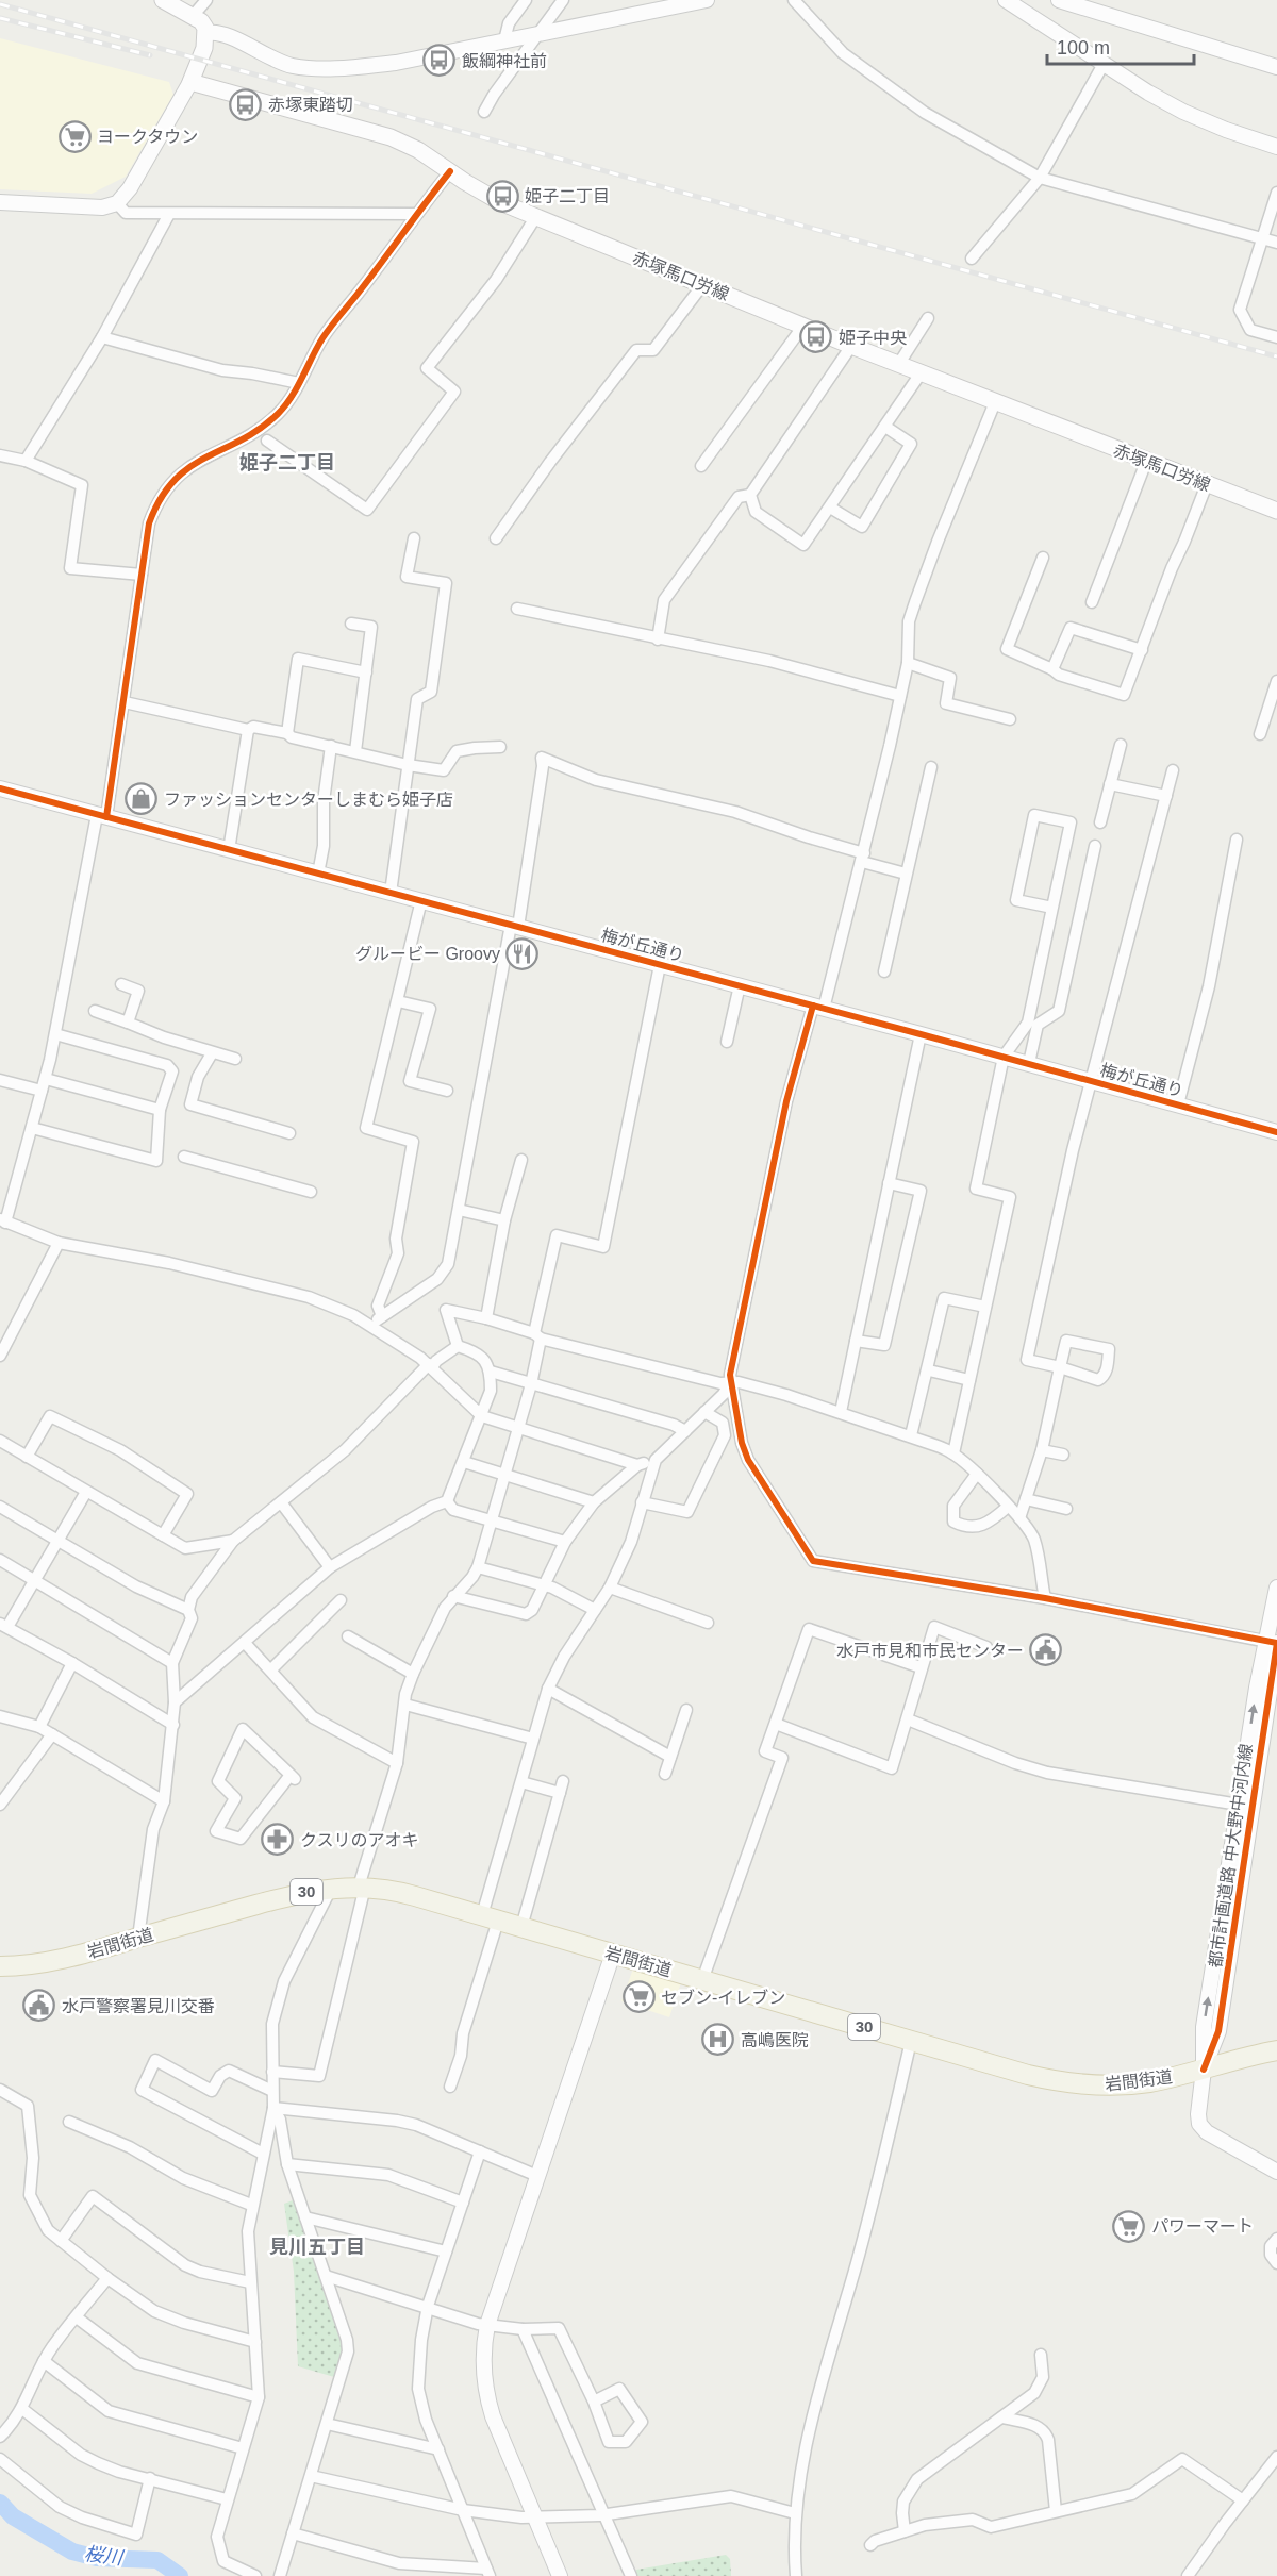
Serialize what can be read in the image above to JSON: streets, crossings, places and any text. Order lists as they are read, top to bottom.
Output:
{
  "streets": {
    "main road": ["赤塚馬口労線", "30", "岩間街道"],
    "street": ["梅が丘通り", "都市計画道路 中大野中河内線"]
  },
  "crossings": [
    ["都市計画道路 中大野中河内線", "岩間街道"]
  ],
  "districts": ["姫子二丁目", "見川五丁目"],
  "water": ["桜川"],
  "places": {
    "bus stop": [
      "飯綱神社前",
      "赤塚東踏切",
      "姫子二丁目",
      "姫子中央"
    ],
    "supermarket": ["ヨークタウン", "セブン-イレブン", "パワーマート"],
    "shop": ["ファッションセンターしまむら姫子店"],
    "restaurant": ["グルービー Groovy"],
    "public building": ["水戸市見和市民センター", "水戸警察署見川交番"],
    "pharmacy": ["クスリのアオキ"],
    "hospital": ["高嶋医院"]
  },
  "scale_bar": "100 m"
}
